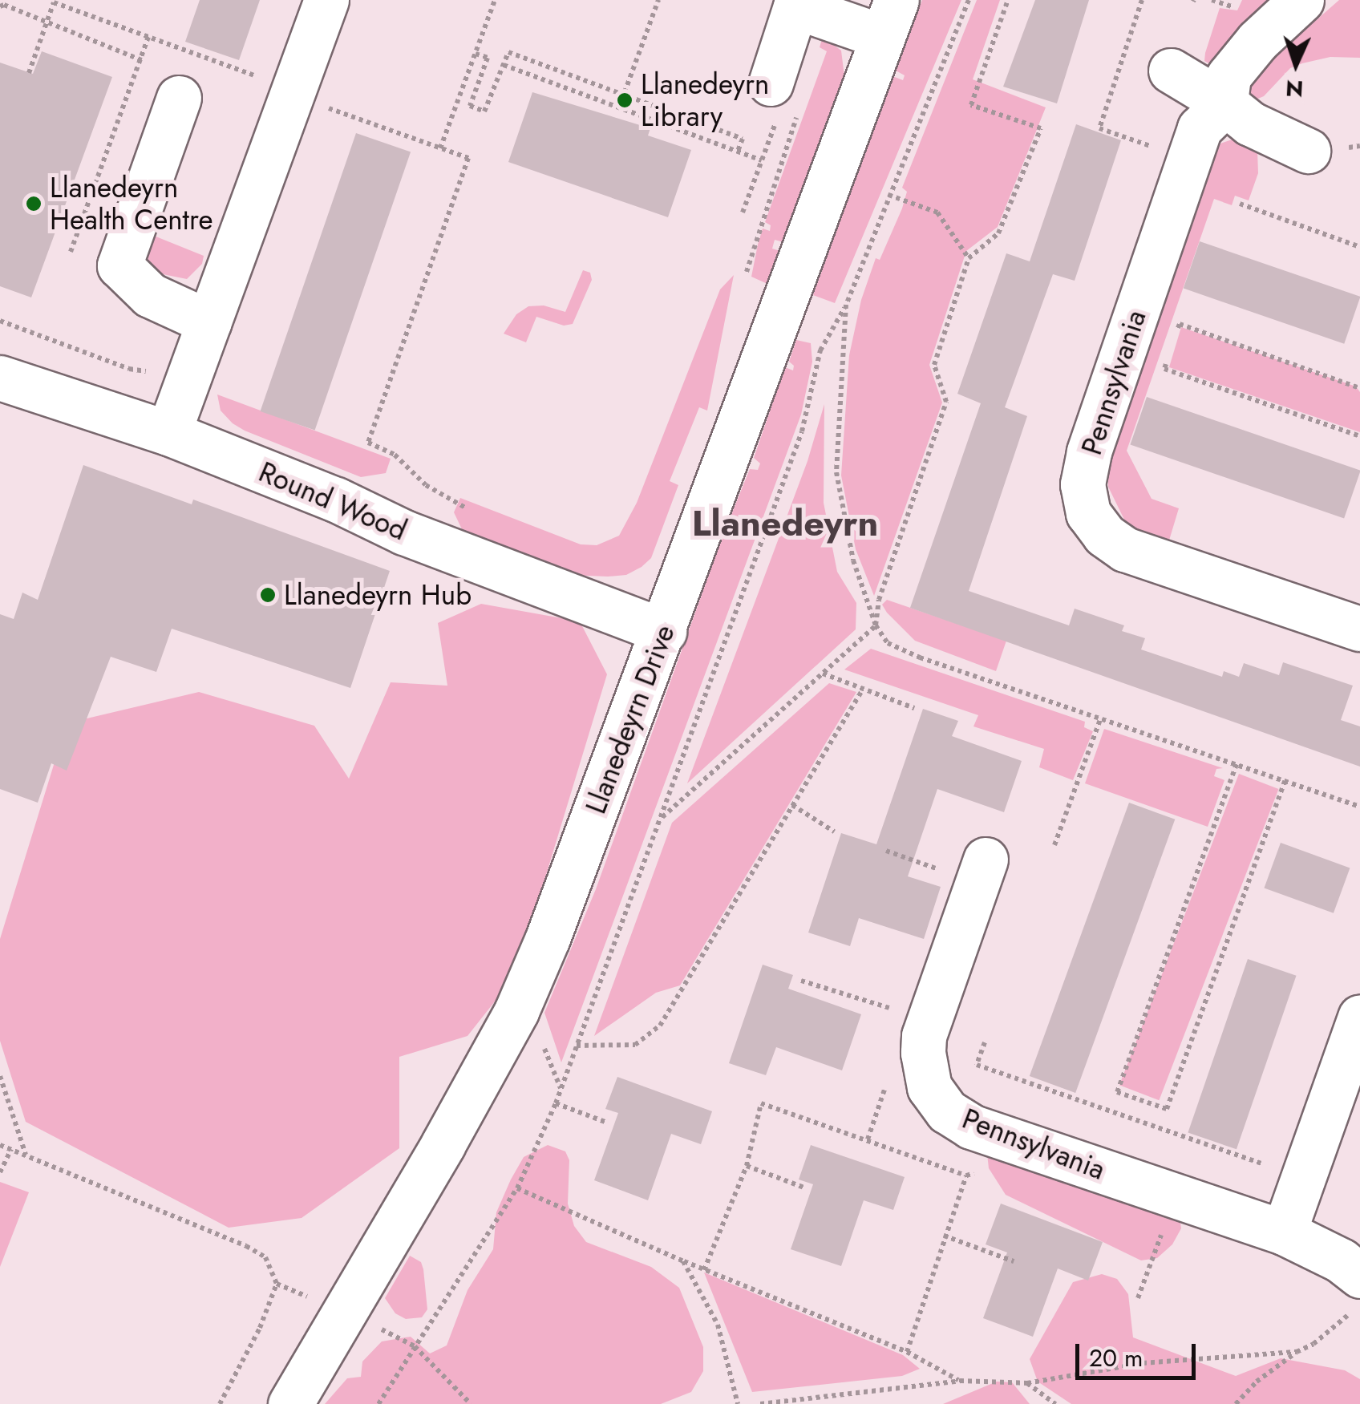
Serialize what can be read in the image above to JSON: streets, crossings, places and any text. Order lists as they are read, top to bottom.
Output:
{
  "streets": {
    "street": ["Pennsylvania", "Round Wood", "Llanedeyrn Drive"]
  },
  "crossings": [
    ["Round Wood", "Llanedeyrn Drive"]
  ],
  "districts": ["Llanedeyrn"],
  "places": ["Llanedeyrn Library", "Llanedeyrn Health Centre", "Llanedeyrn Hub"],
  "scale_bar": "20 m",
  "north": "bottom"
}
